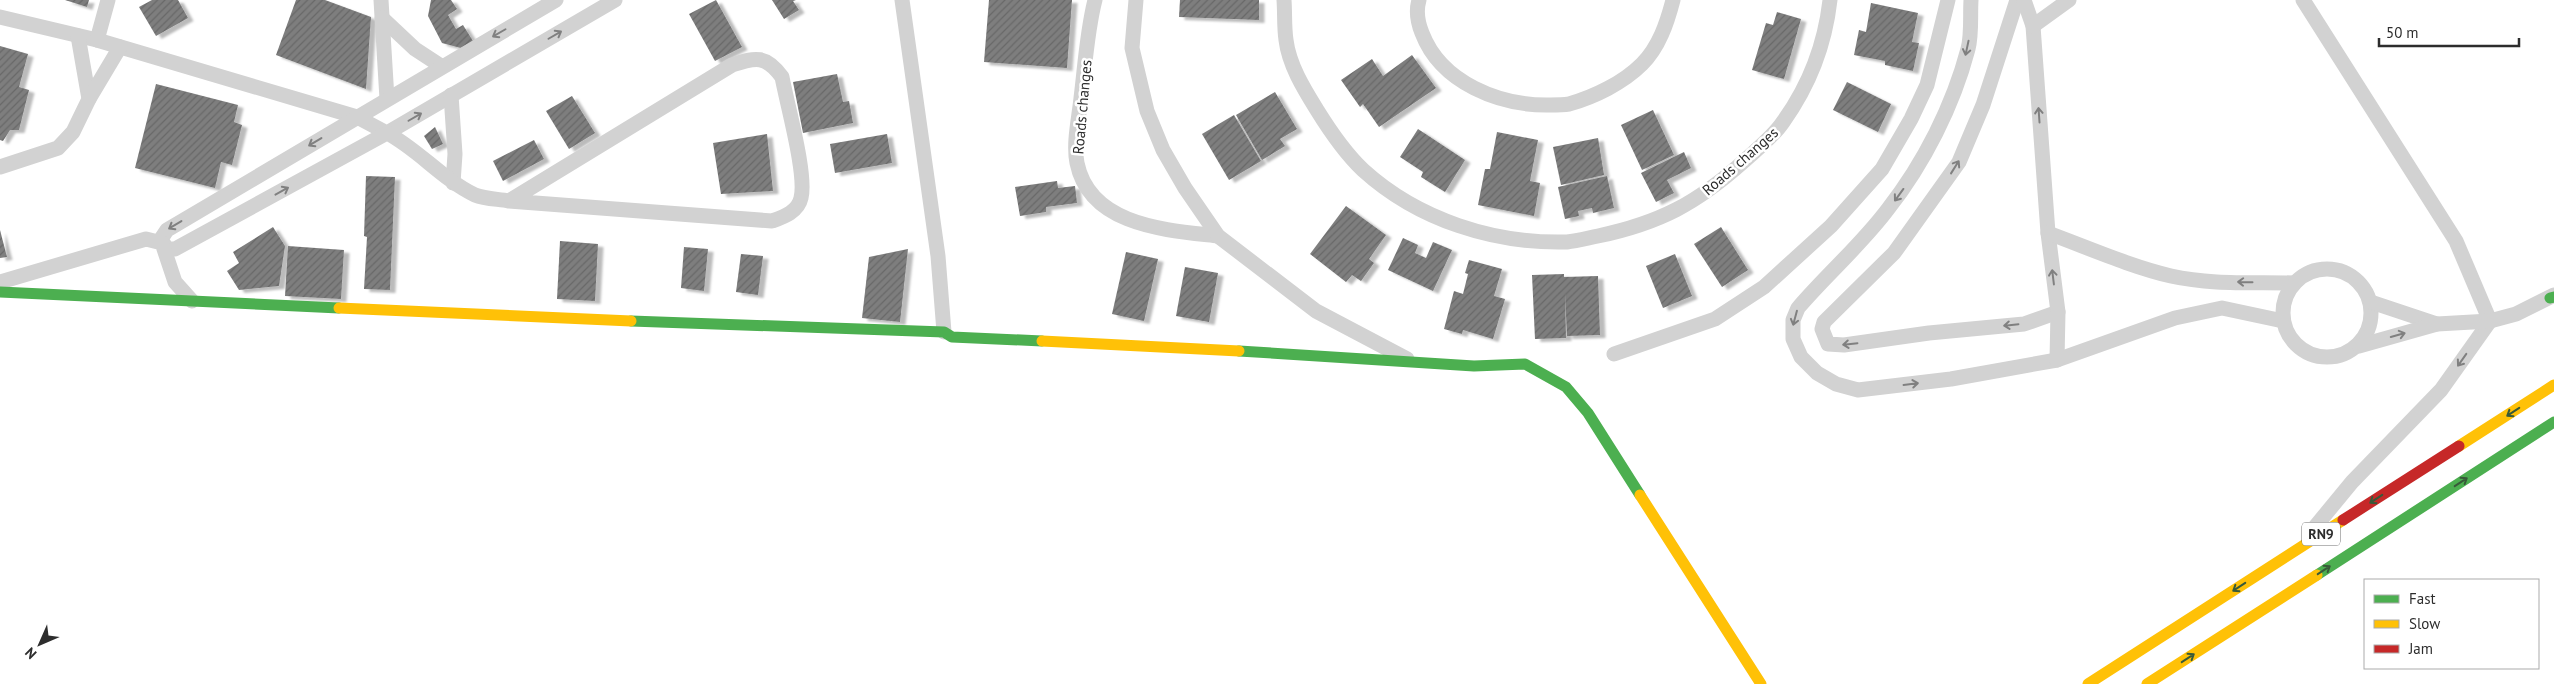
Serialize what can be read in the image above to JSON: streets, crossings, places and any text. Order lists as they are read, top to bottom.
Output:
{
  "streets": {
    "main road": ["RN9"],
    "street": ["Roads changes"]
  },
  "legend": ["Fast", "Slow", "Jam"],
  "scale_bar": "50 m",
  "north": "bottom left"
}
